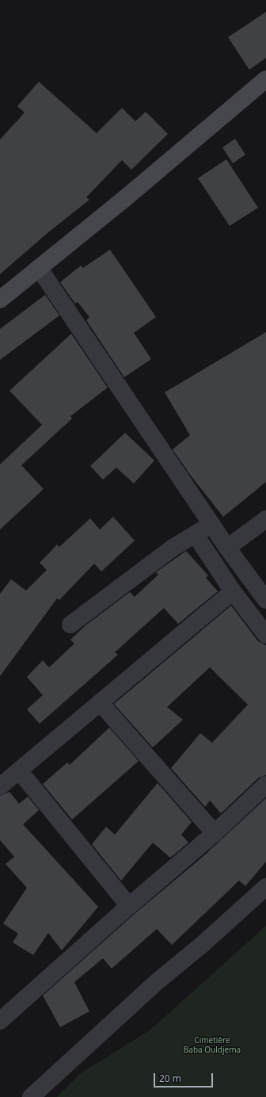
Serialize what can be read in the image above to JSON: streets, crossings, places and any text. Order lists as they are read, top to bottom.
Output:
{
  "parks": ["Cimetière Baba Ouldjema"],
  "scale_bar": "20 m"
}
